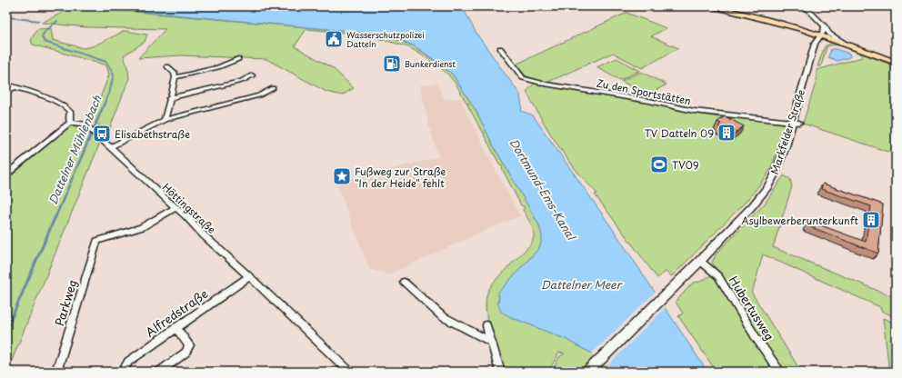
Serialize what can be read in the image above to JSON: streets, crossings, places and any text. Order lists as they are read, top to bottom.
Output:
{
  "streets": {
    "street": [
      "Zu den Sportstätten",
      "Markfelder Straße",
      "Höttingstraße",
      "Parkweg",
      "Hubertusweg",
      "Alfredstraße"
    ]
  },
  "crossings": [
    ["Zu den Sportstätten", "Markfelder Straße"],
    ["Markfelder Straße", "Hubertusweg"],
    ["Höttingstraße", "Parkweg"],
    ["Höttingstraße", "Alfredstraße"]
  ],
  "water": ["Dattelner Mühlenbach", "Dortmund-Ems-Kanal", "Dattelner Meer"],
  "places": {
    "public building": ["Wasserschutzpolizei Datteln"],
    "fuel station": ["Bunkerdienst"],
    "building": ["TV Datteln 09", "Asylbewerberunterkunft"],
    "bus stop": ["Elisabethstraße"],
    "sports": ["TV09"],
    "place": ["Fußweg zur Straße \"In der Heide\" fehlt"]
  }
}
